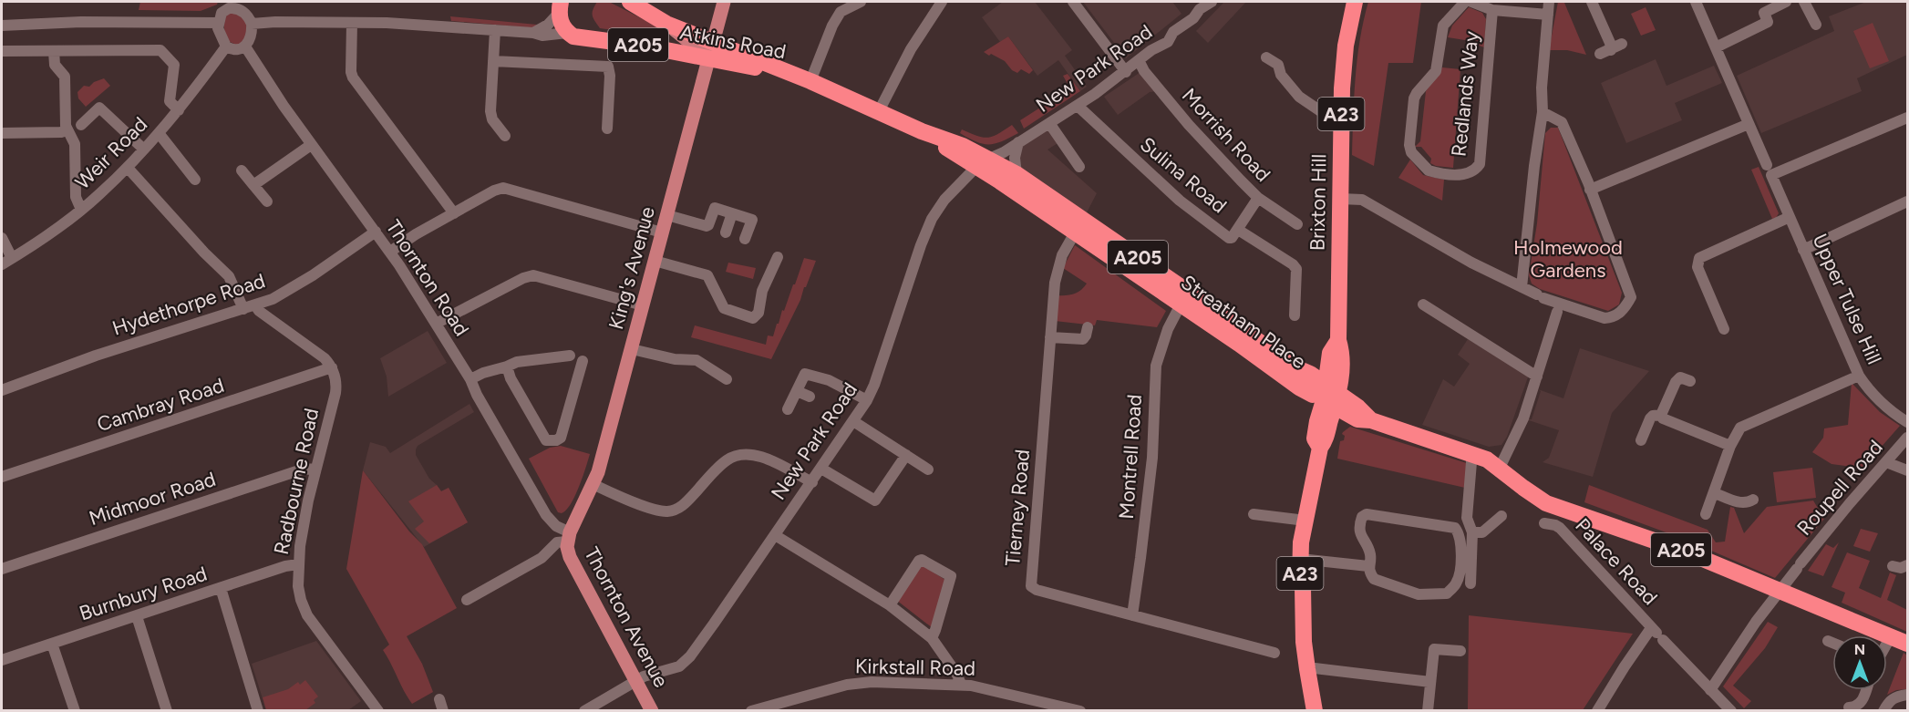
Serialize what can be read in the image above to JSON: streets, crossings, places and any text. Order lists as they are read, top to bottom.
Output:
{
  "streets": {
    "highway": [
      "Atkins Road",
      "A205",
      "A23",
      "Brixton Hill",
      "Streatham Place"
    ],
    "main road": ["King's Avenue", "Thornton Avenue"],
    "street": [
      "New Park Road",
      "Redlands Way",
      "Morrish Road",
      "Weir Road",
      "Sulina Road",
      "Thornton Road",
      "Upper Tulse Hill",
      "Hydethorpe Road",
      "Cambray Road",
      "Montrell Road",
      "Radbourne Road",
      "Roupell Road",
      "Midmoor Road",
      "Tierney Road",
      "Palace Road",
      "Burnbury Road",
      "Kirkstall Road"
    ]
  },
  "crossings": [
    ["Atkins Road", "A205"],
    ["Atkins Road", "New Park Road"],
    ["Atkins Road", "Weir Road"],
    ["Atkins Road", "King's Avenue"],
    ["Atkins Road", "Thornton Road"],
    ["Atkins Road", "Streatham Place"],
    ["A205", "A23"],
    ["A205", "Brixton Hill"],
    ["A205", "King's Avenue"],
    ["A205", "Streatham Place"],
    ["A205", "Roupell Road"],
    ["New Park Road", "Morrish Road"],
    ["New Park Road", "Sulina Road"],
    ["New Park Road", "Streatham Place"],
    ["New Park Road", "Thornton Avenue"],
    ["A23", "Brixton Hill"],
    ["A23", "Streatham Place"],
    ["Morrish Road", "Sulina Road"],
    ["Weir Road", "Thornton Road"],
    ["Brixton Hill", "Streatham Place"],
    ["King's Avenue", "Thornton Road"],
    ["King's Avenue", "Thornton Avenue"],
    ["Thornton Road", "Hydethorpe Road"],
    ["Thornton Road", "Thornton Avenue"],
    ["Streatham Place", "Montrell Road"],
    ["Streatham Place", "Tierney Road"],
    ["Cambray Road", "Radbourne Road"],
    ["Montrell Road", "Tierney Road"],
    ["Radbourne Road", "Midmoor Road"],
    ["Radbourne Road", "Burnbury Road"],
    ["Roupell Road", "Palace Road"]
  ],
  "parks": ["Holmewood Gardens"],
  "north": "top"
}
